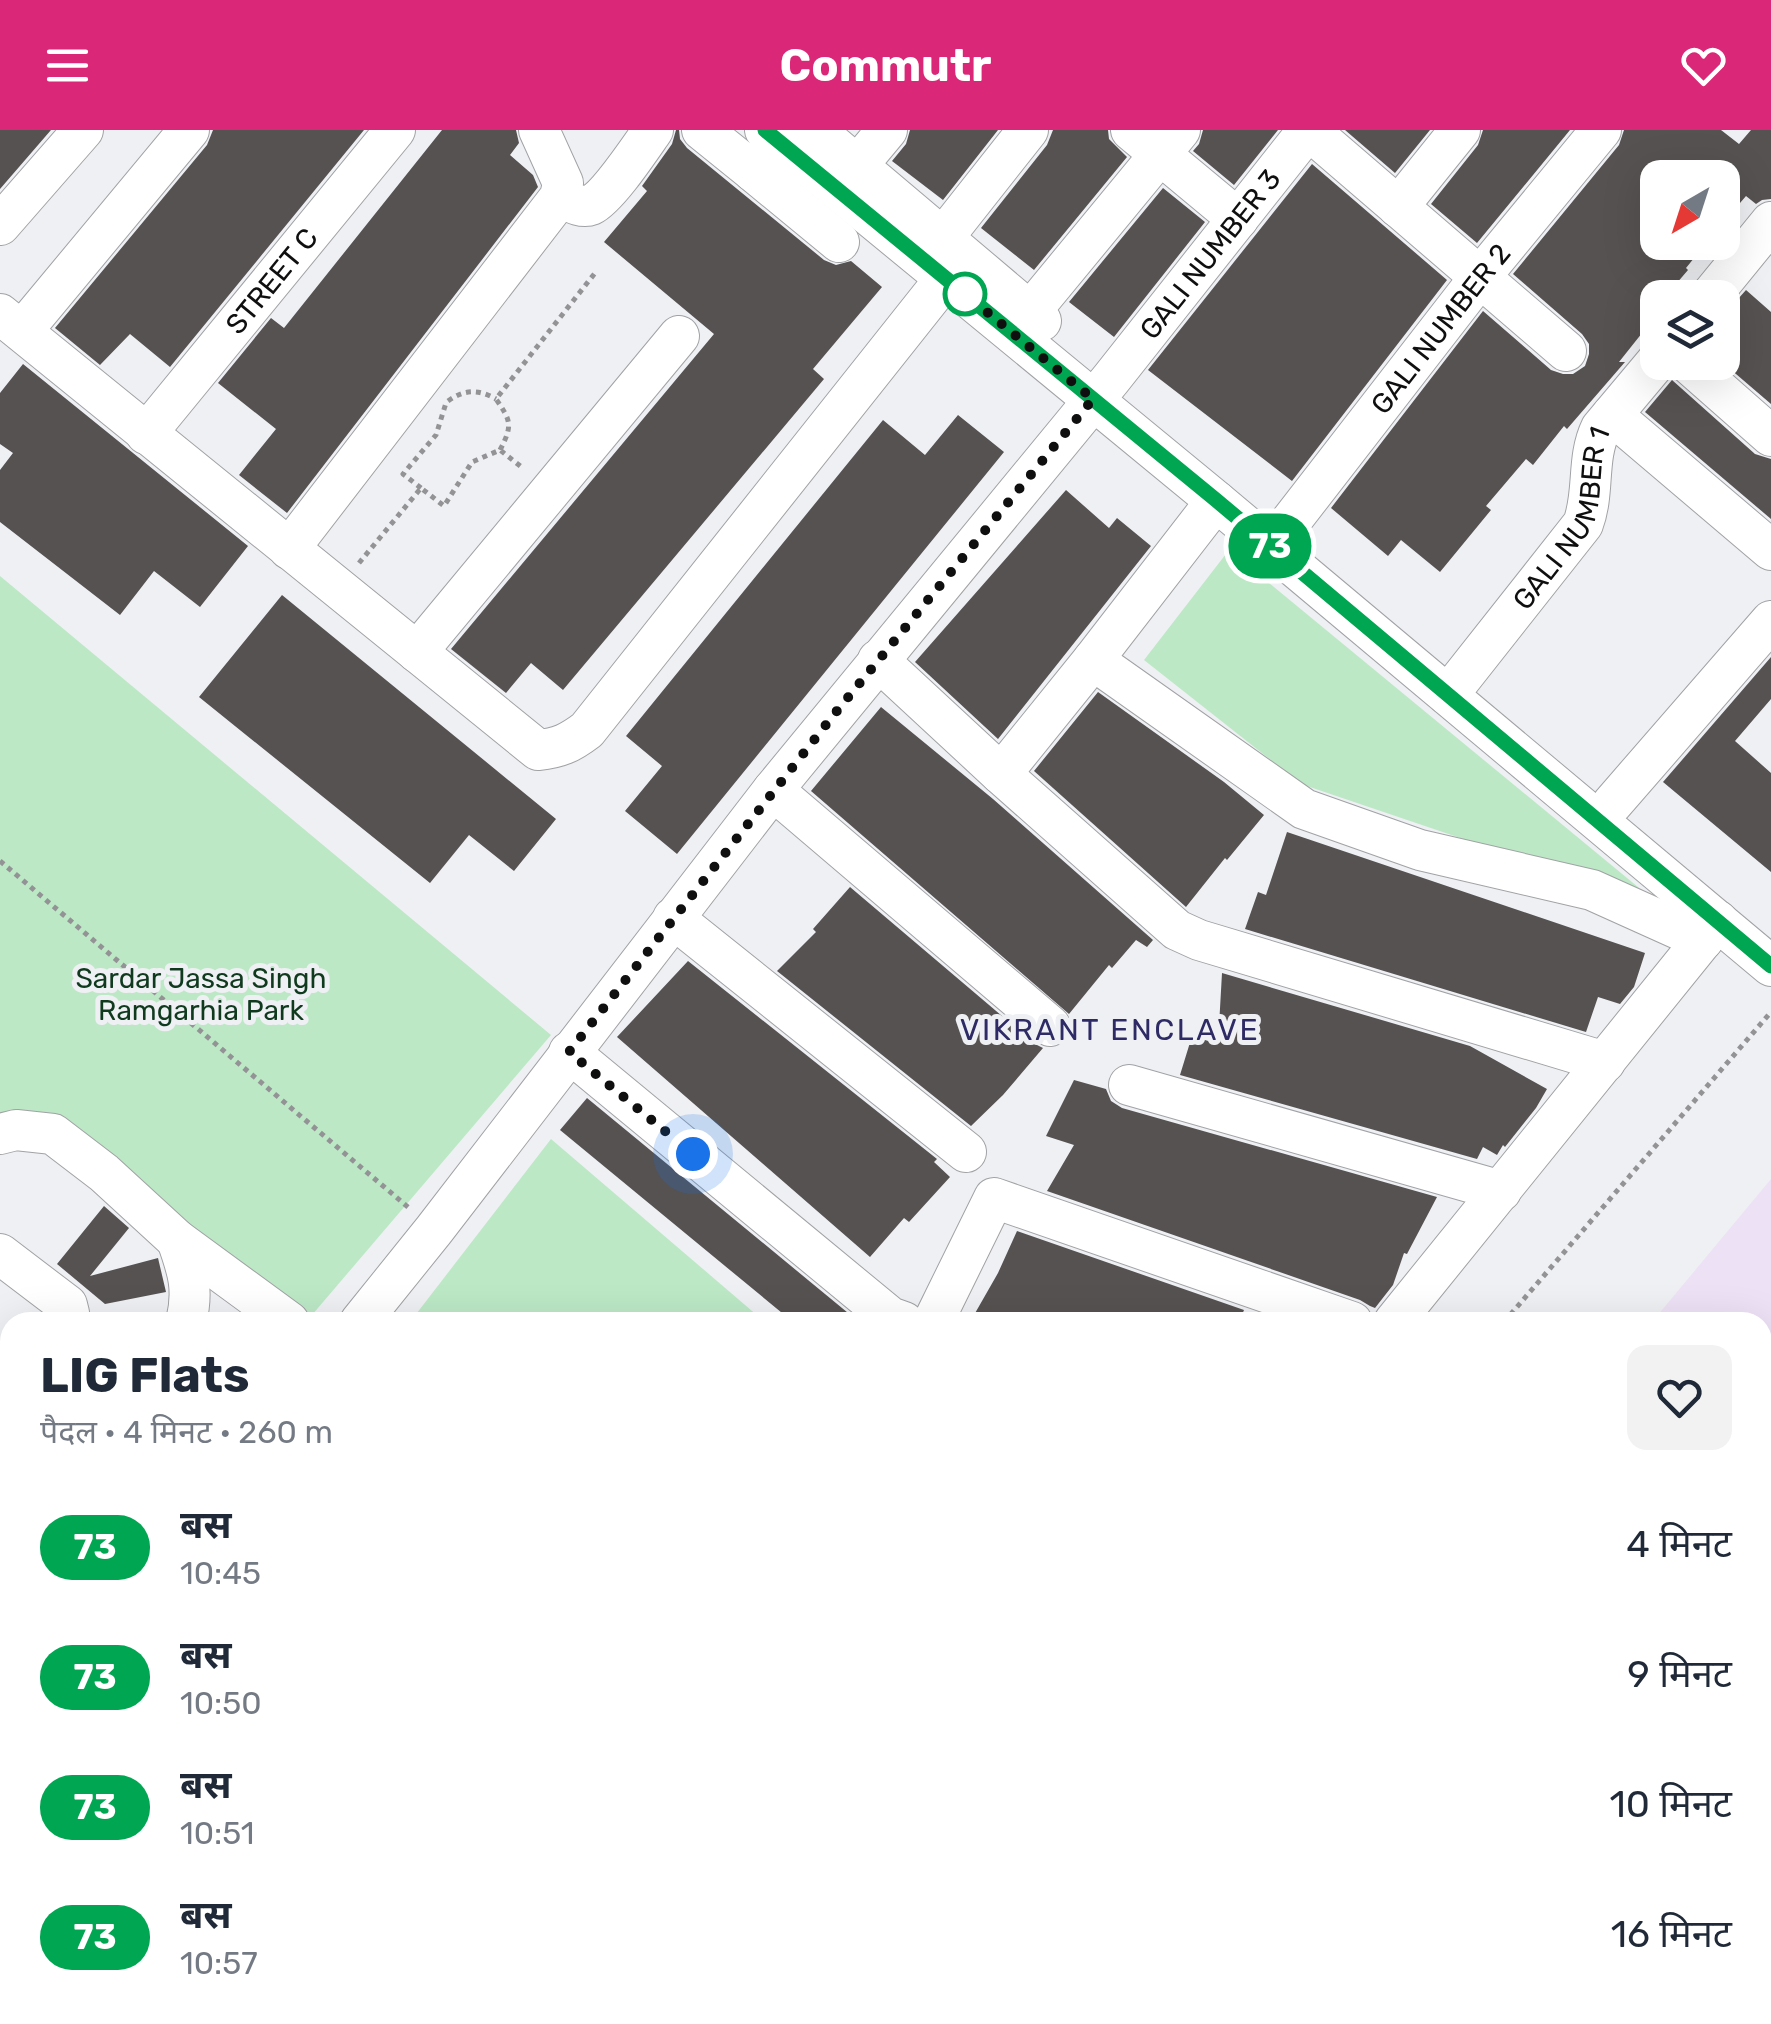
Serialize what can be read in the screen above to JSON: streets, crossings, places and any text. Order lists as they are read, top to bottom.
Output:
{
  "streets": {
    "street": [
      "GALI NUMBER 3",
      "STREET C",
      "GALI NUMBER 2",
      "GALI NUMBER 1"
    ]
  },
  "districts": ["VIKRANT ENCLAVE"],
  "parks": ["Sardar Jassa Singh Ramgarhia Park"],
  "lines": ["bus line 73"],
  "north": "bottom left",
  "page": {
    "header": "Commutr",
    "on_map": "73",
    "heading": ["LIG Flats", "पैदल · 4 मिनट · 260 m"],
    "list": [
      {
        "mark": "73",
        "name": "बस",
        "note": "10:45",
        "value": "4 मिनट"
      },
      {
        "mark": "73",
        "name": "बस",
        "note": "10:50",
        "value": "9 मिनट"
      },
      {
        "mark": "73",
        "name": "बस",
        "note": "10:51",
        "value": "10 मिनट"
      },
      {
        "mark": "73",
        "name": "बस",
        "note": "10:57",
        "value": "16 मिनट"
      }
    ]
  }
}
